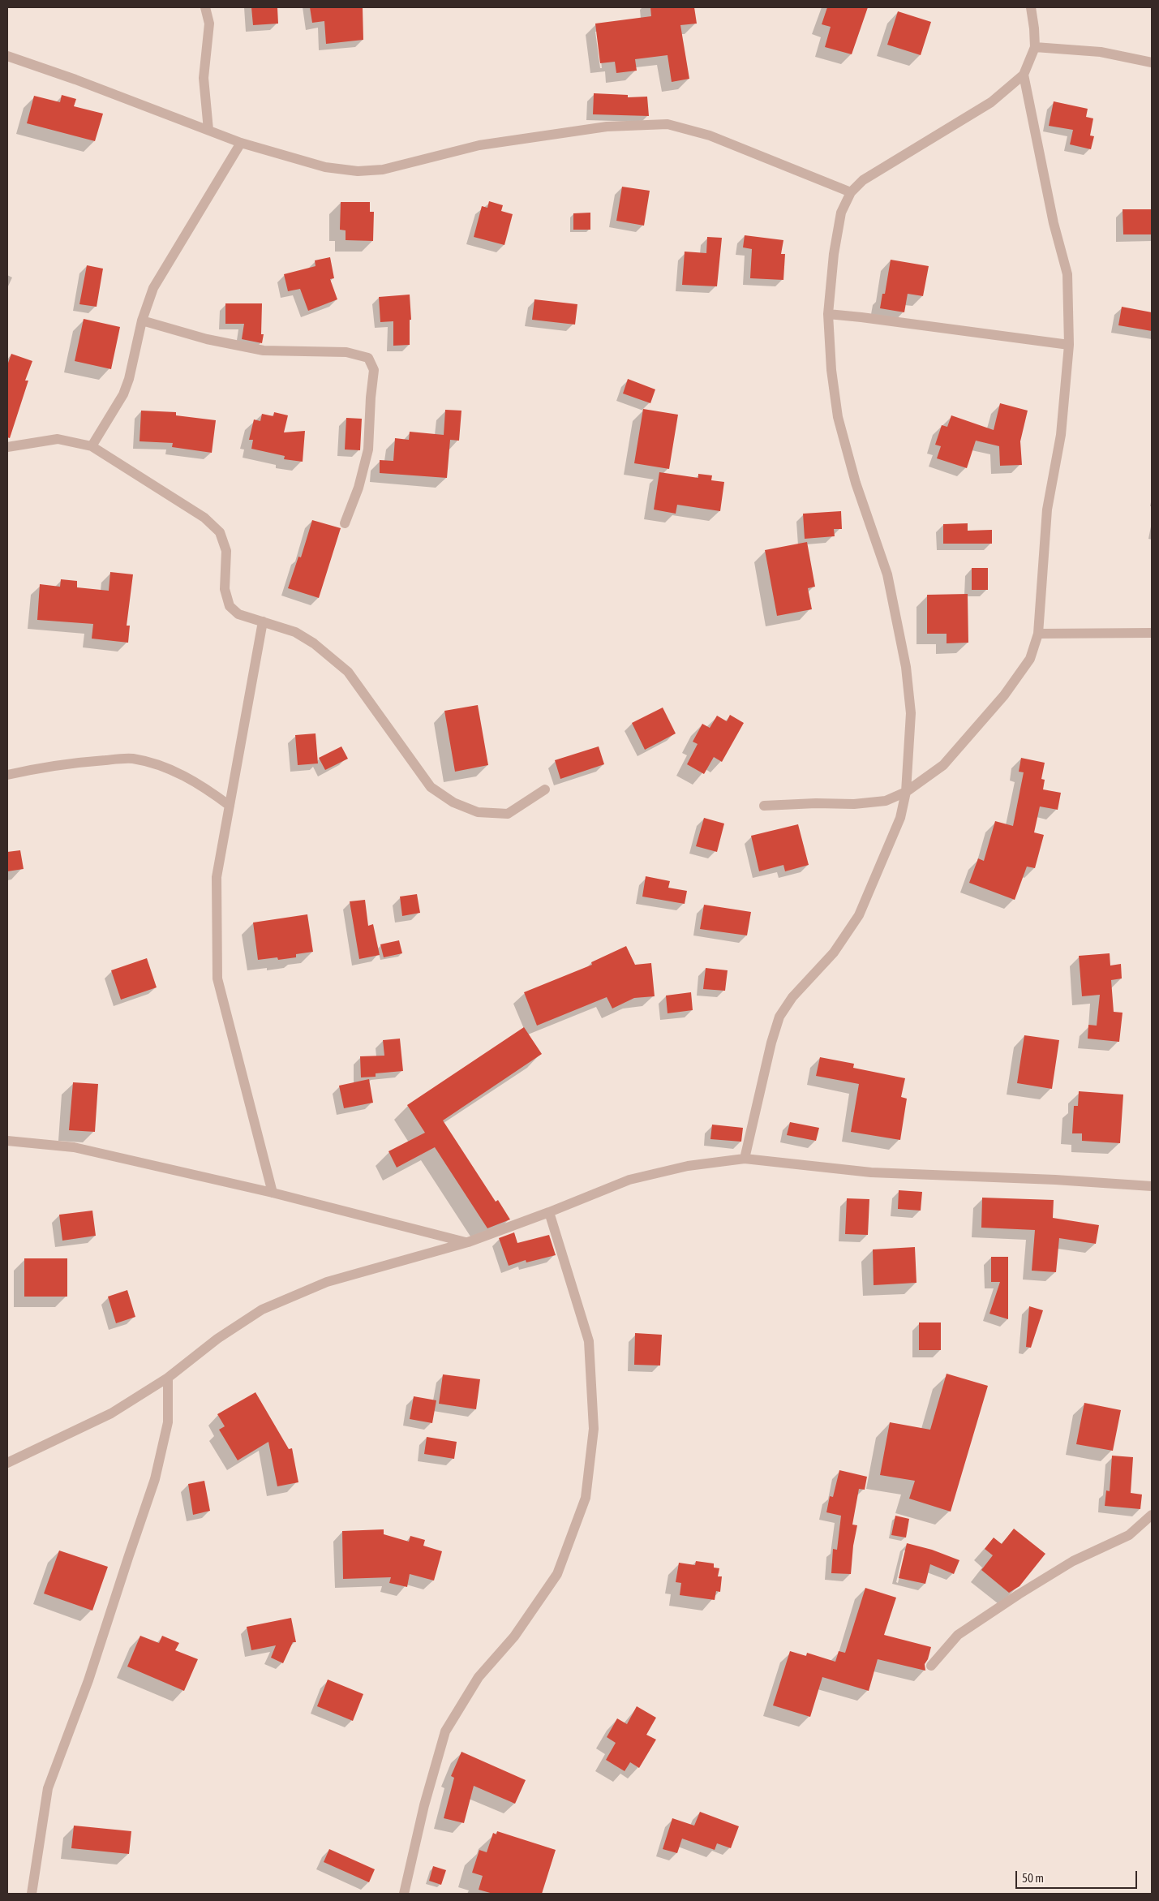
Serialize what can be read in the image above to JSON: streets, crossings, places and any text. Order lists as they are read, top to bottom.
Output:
{
  "scale_bar": "50 m"
}
